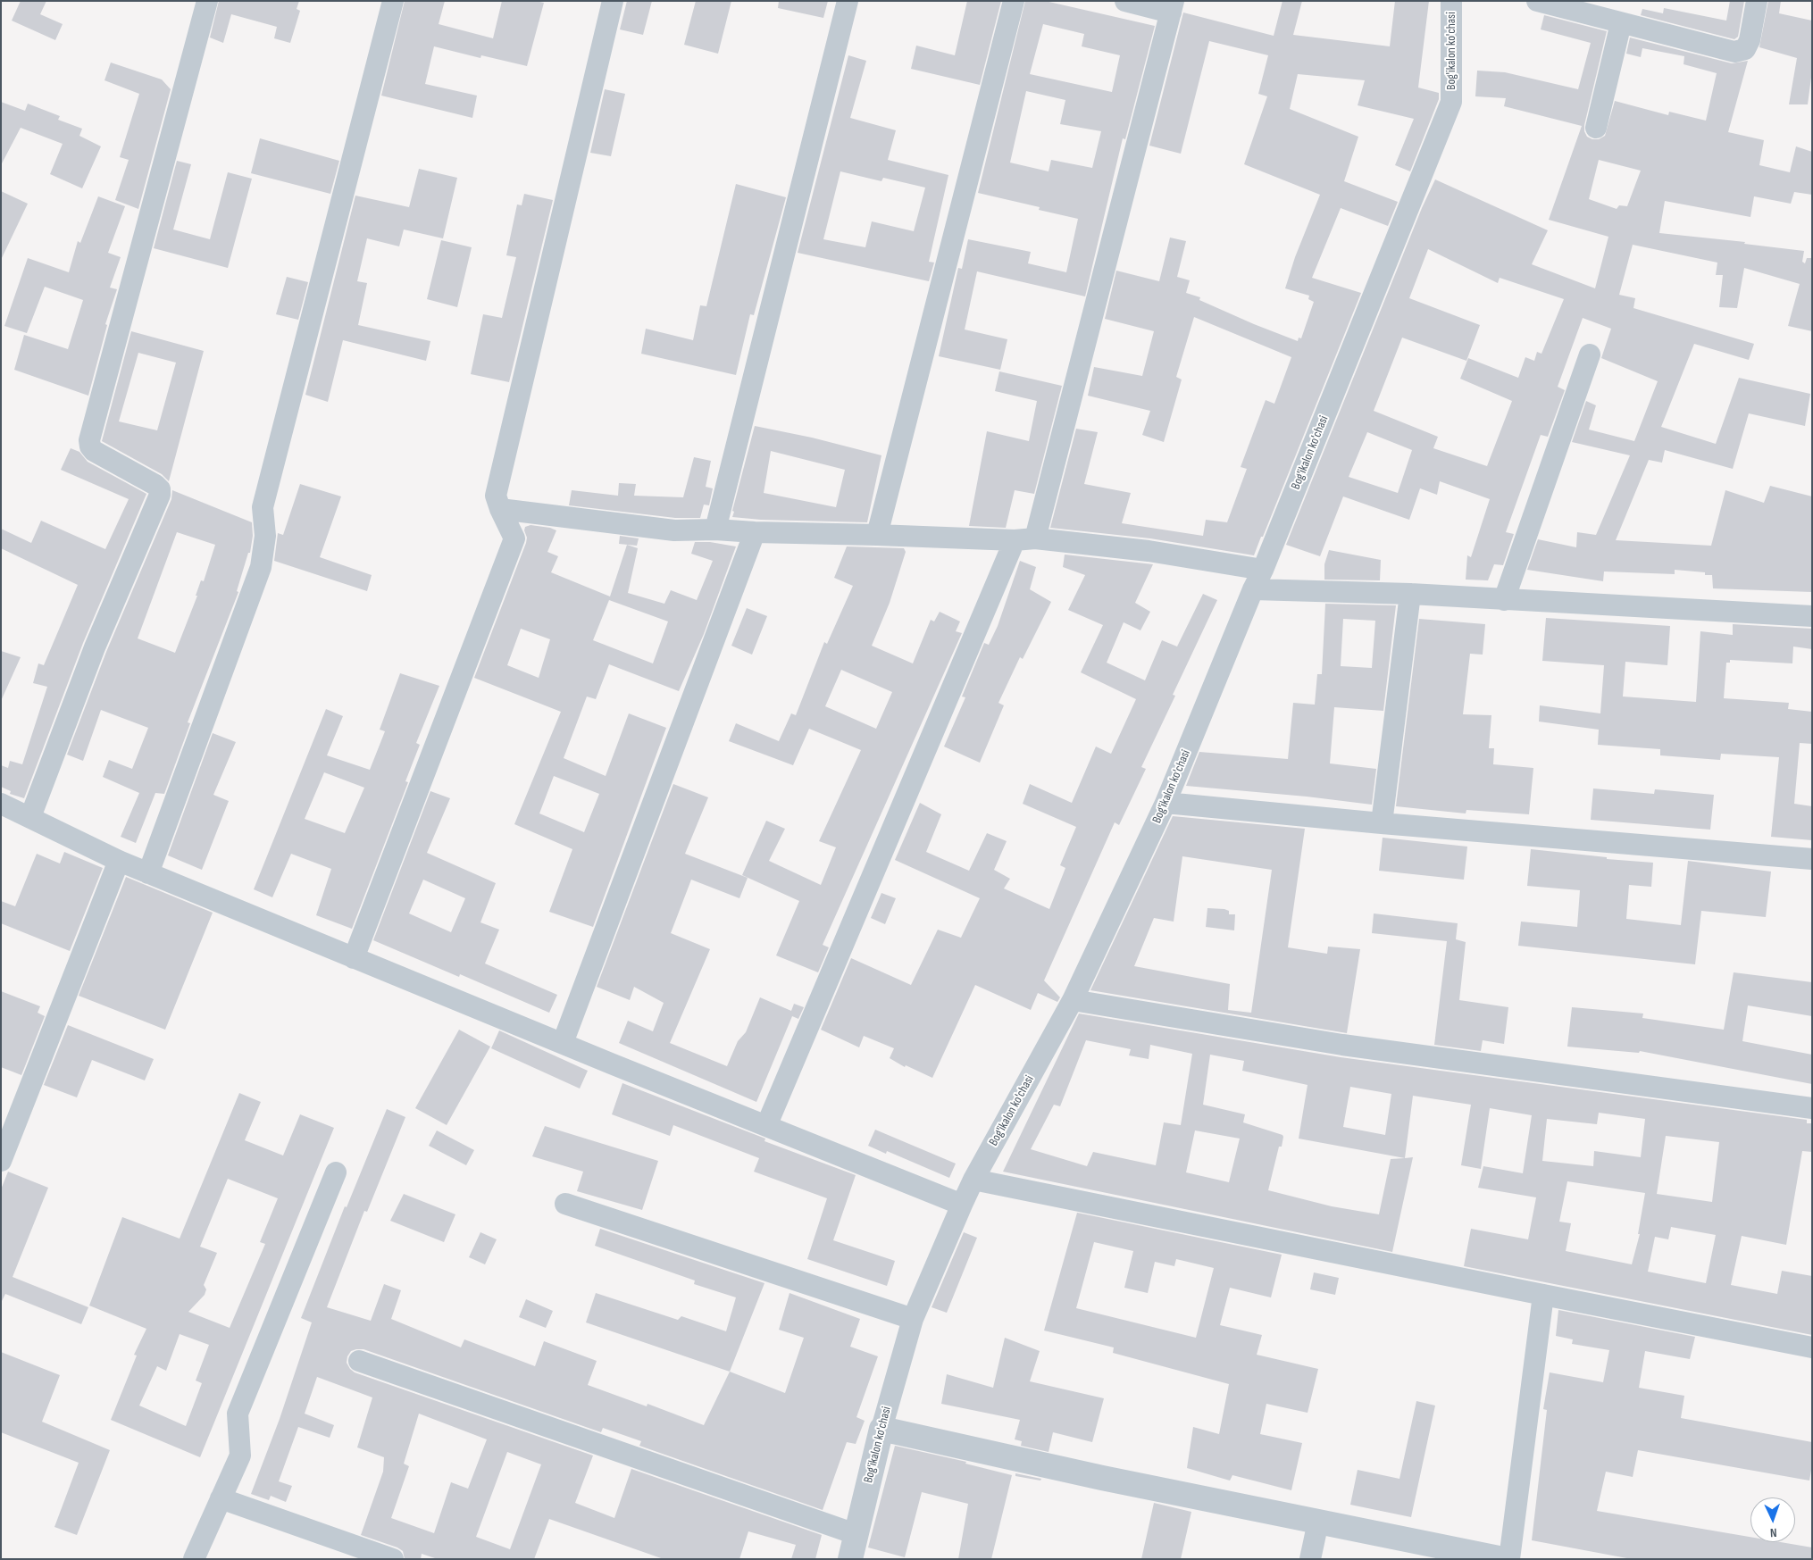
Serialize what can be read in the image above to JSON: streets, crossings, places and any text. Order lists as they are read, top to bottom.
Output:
{
  "streets": {
    "street": ["Bog'ikalon ko'chasi"]
  },
  "north": "bottom"
}
